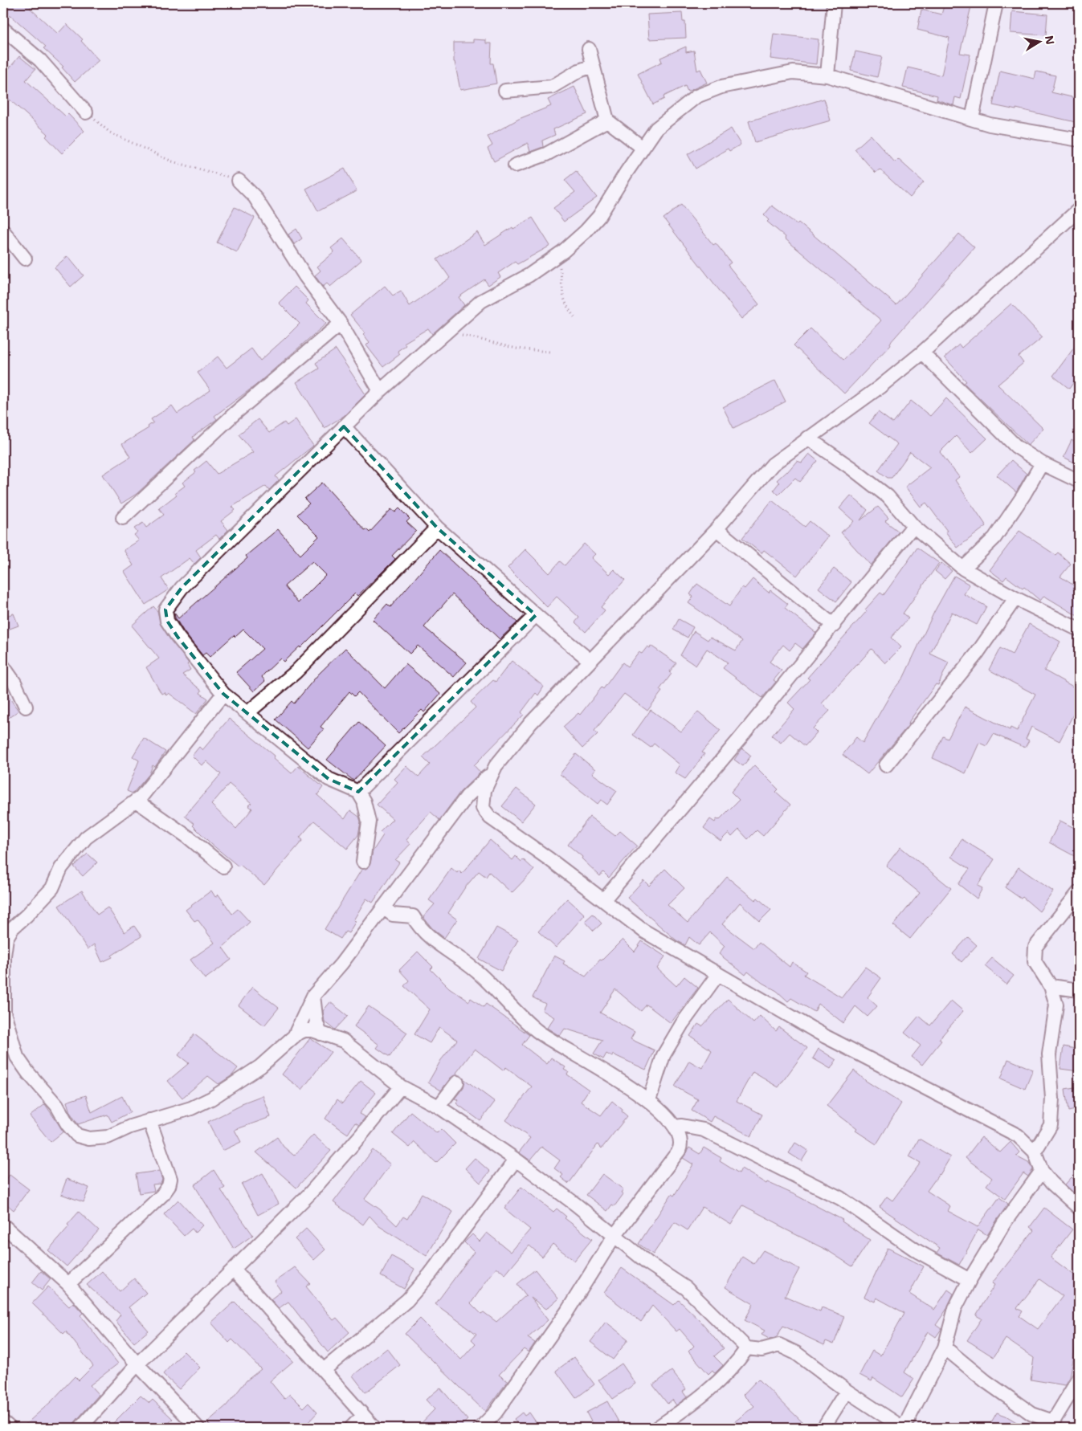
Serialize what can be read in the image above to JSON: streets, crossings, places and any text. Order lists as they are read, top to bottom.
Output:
{
  "north": "right"
}
